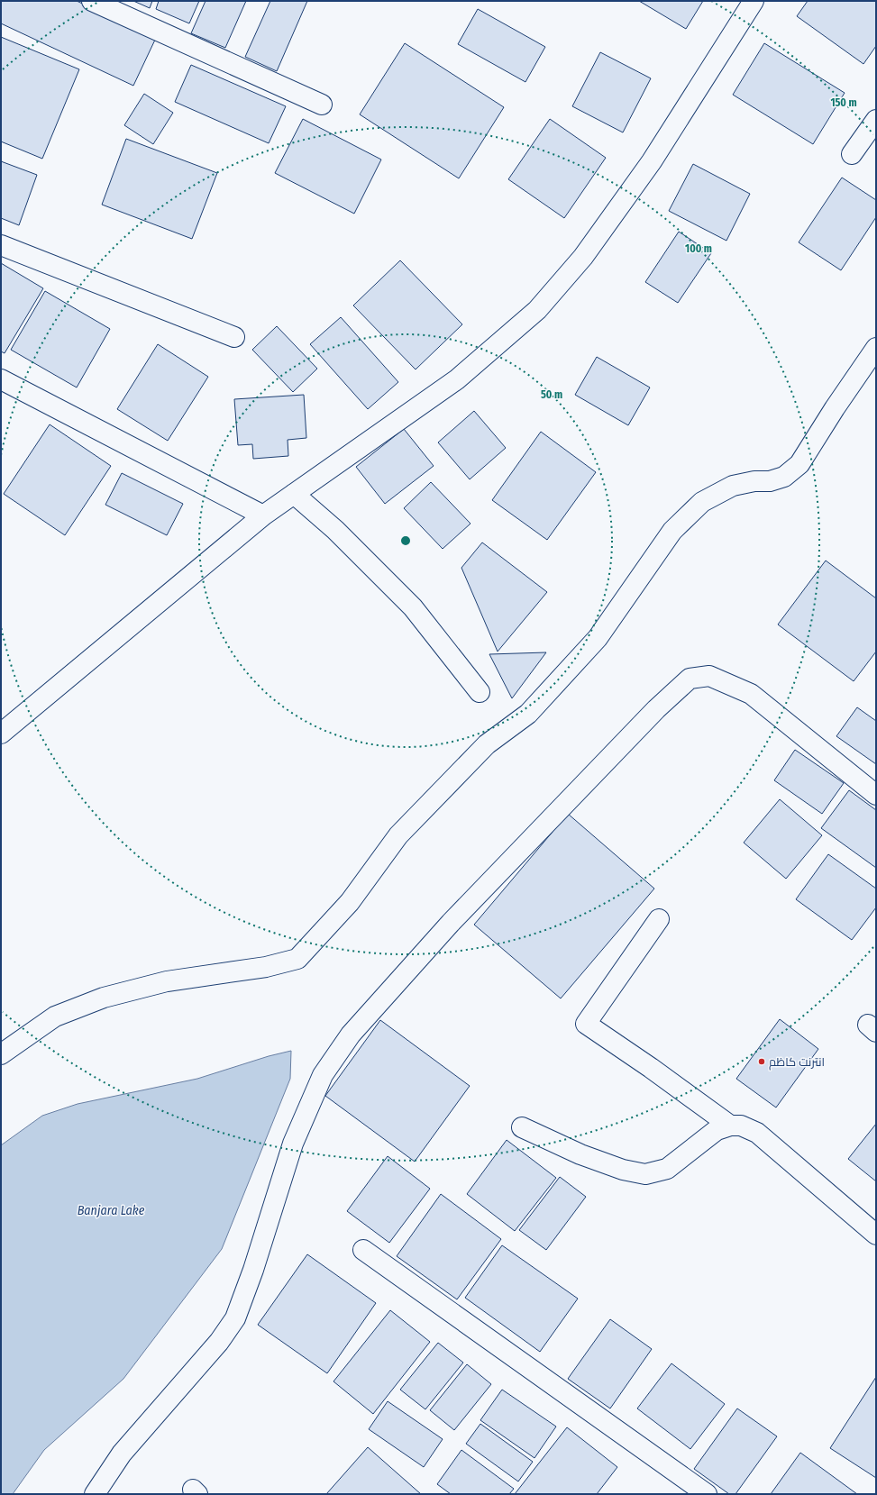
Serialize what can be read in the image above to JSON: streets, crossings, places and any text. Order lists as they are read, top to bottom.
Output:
{
  "water": ["Banjara Lake"],
  "places": ["انترنت كاظم"],
  "rings": ["150 m", "100 m", "50 m"]
}
